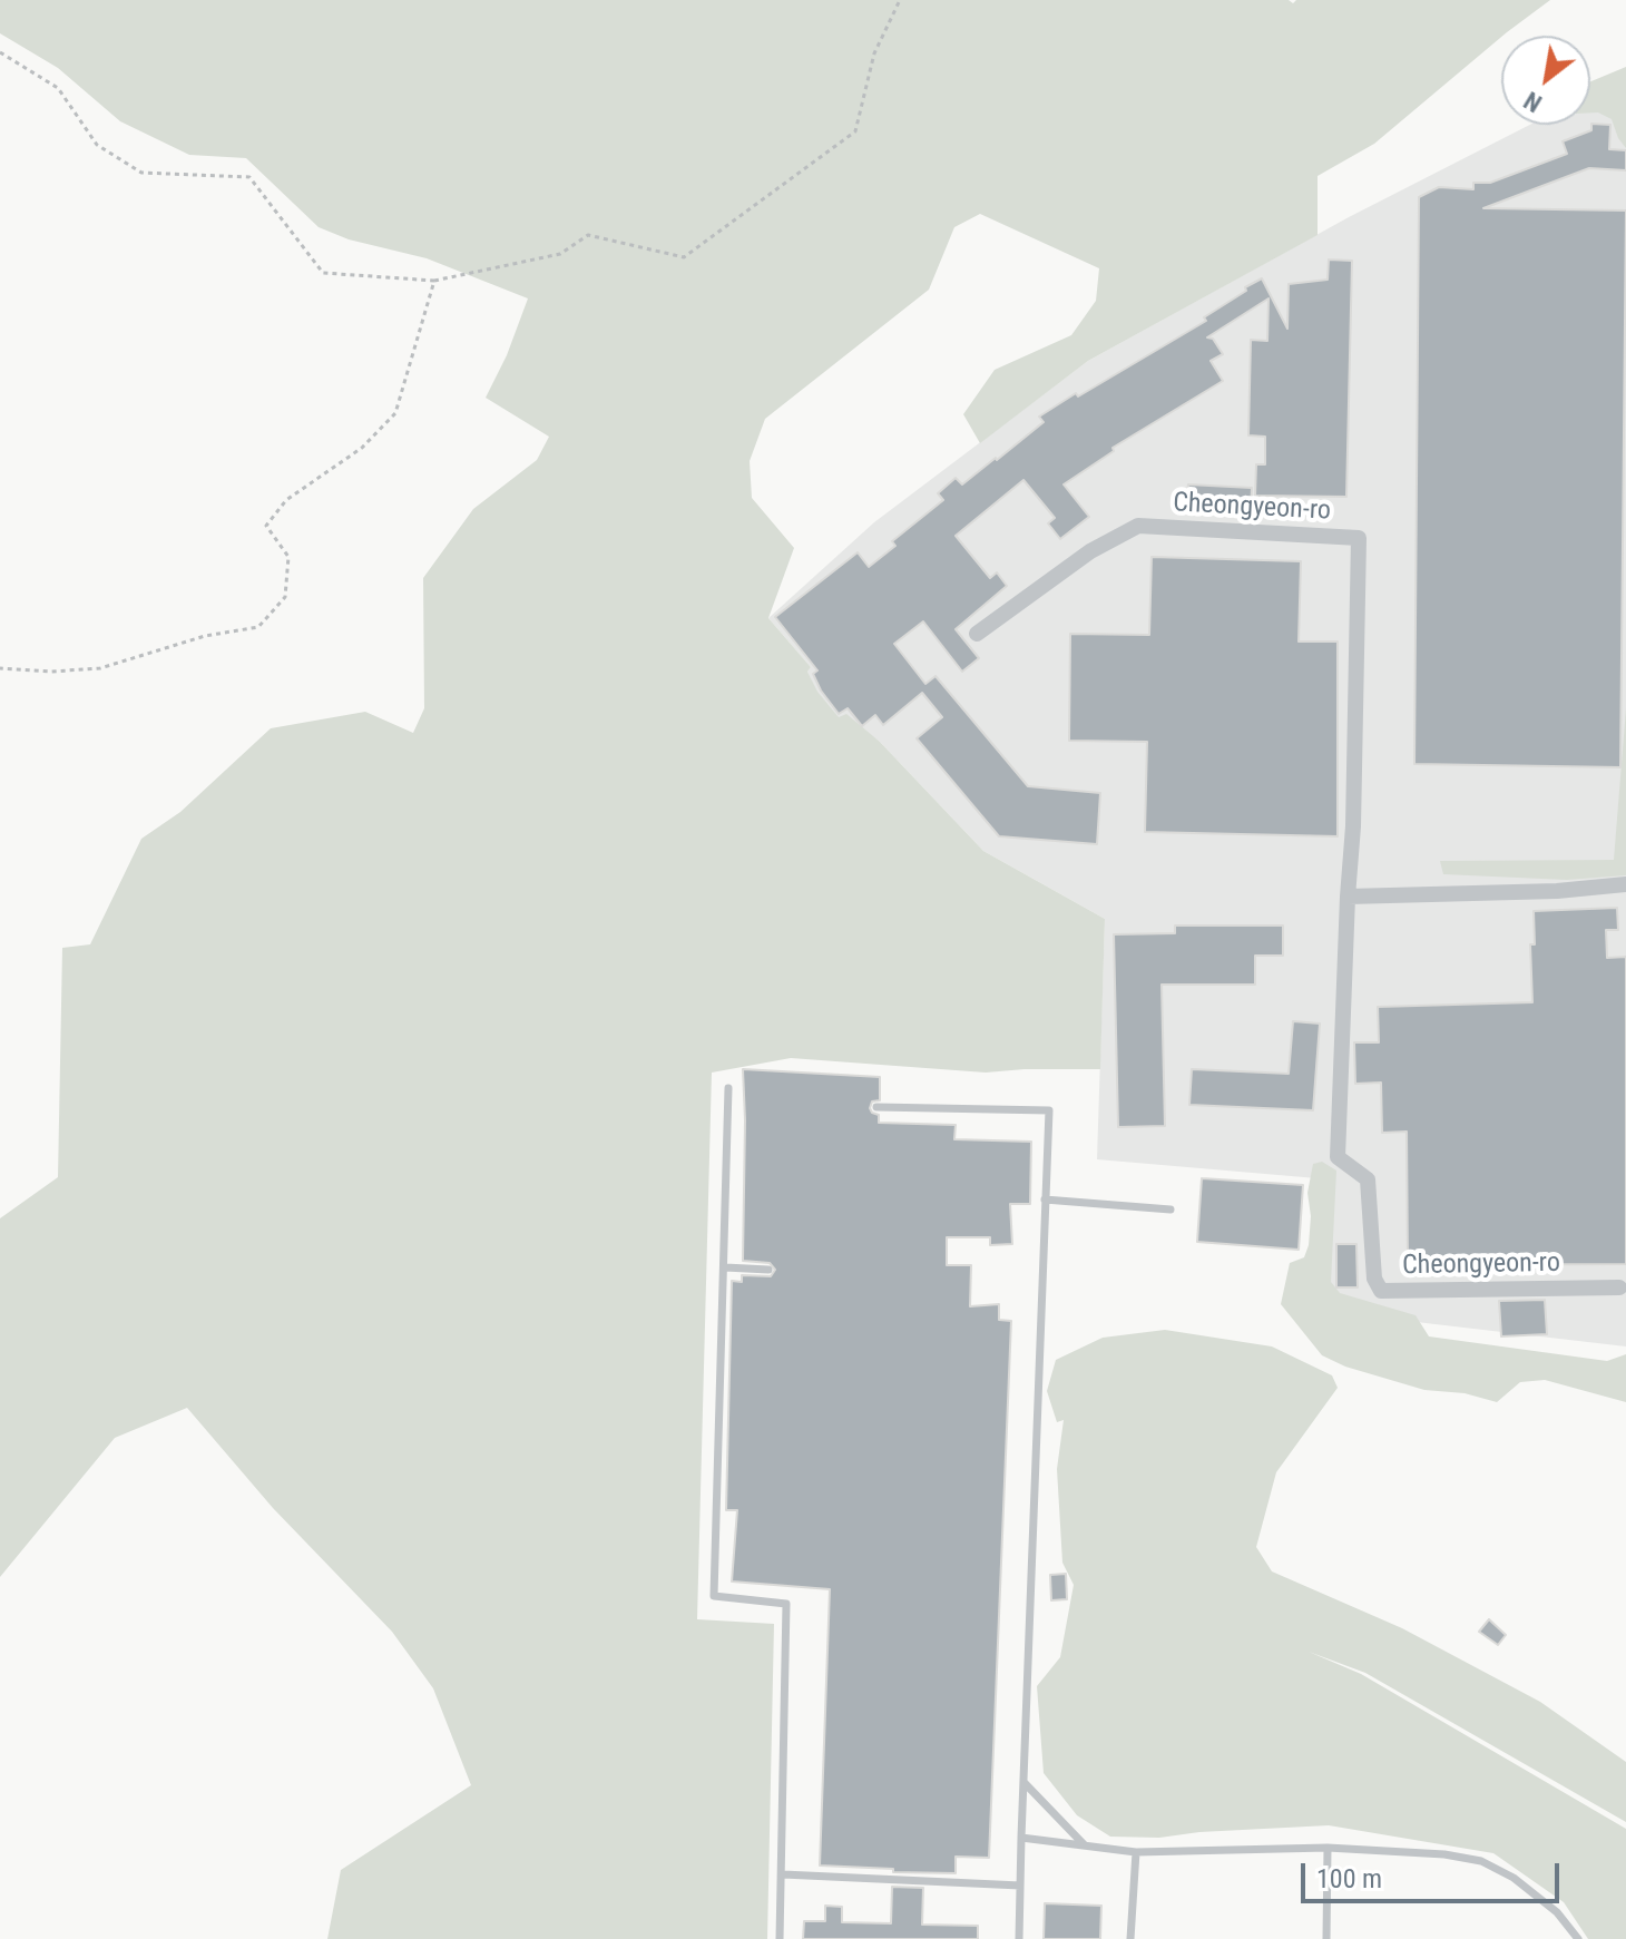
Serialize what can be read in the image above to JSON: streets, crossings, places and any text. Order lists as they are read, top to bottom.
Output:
{
  "streets": {
    "street": ["Cheongyeon-ro"]
  },
  "scale_bar": "100 m",
  "north": "bottom left"
}
